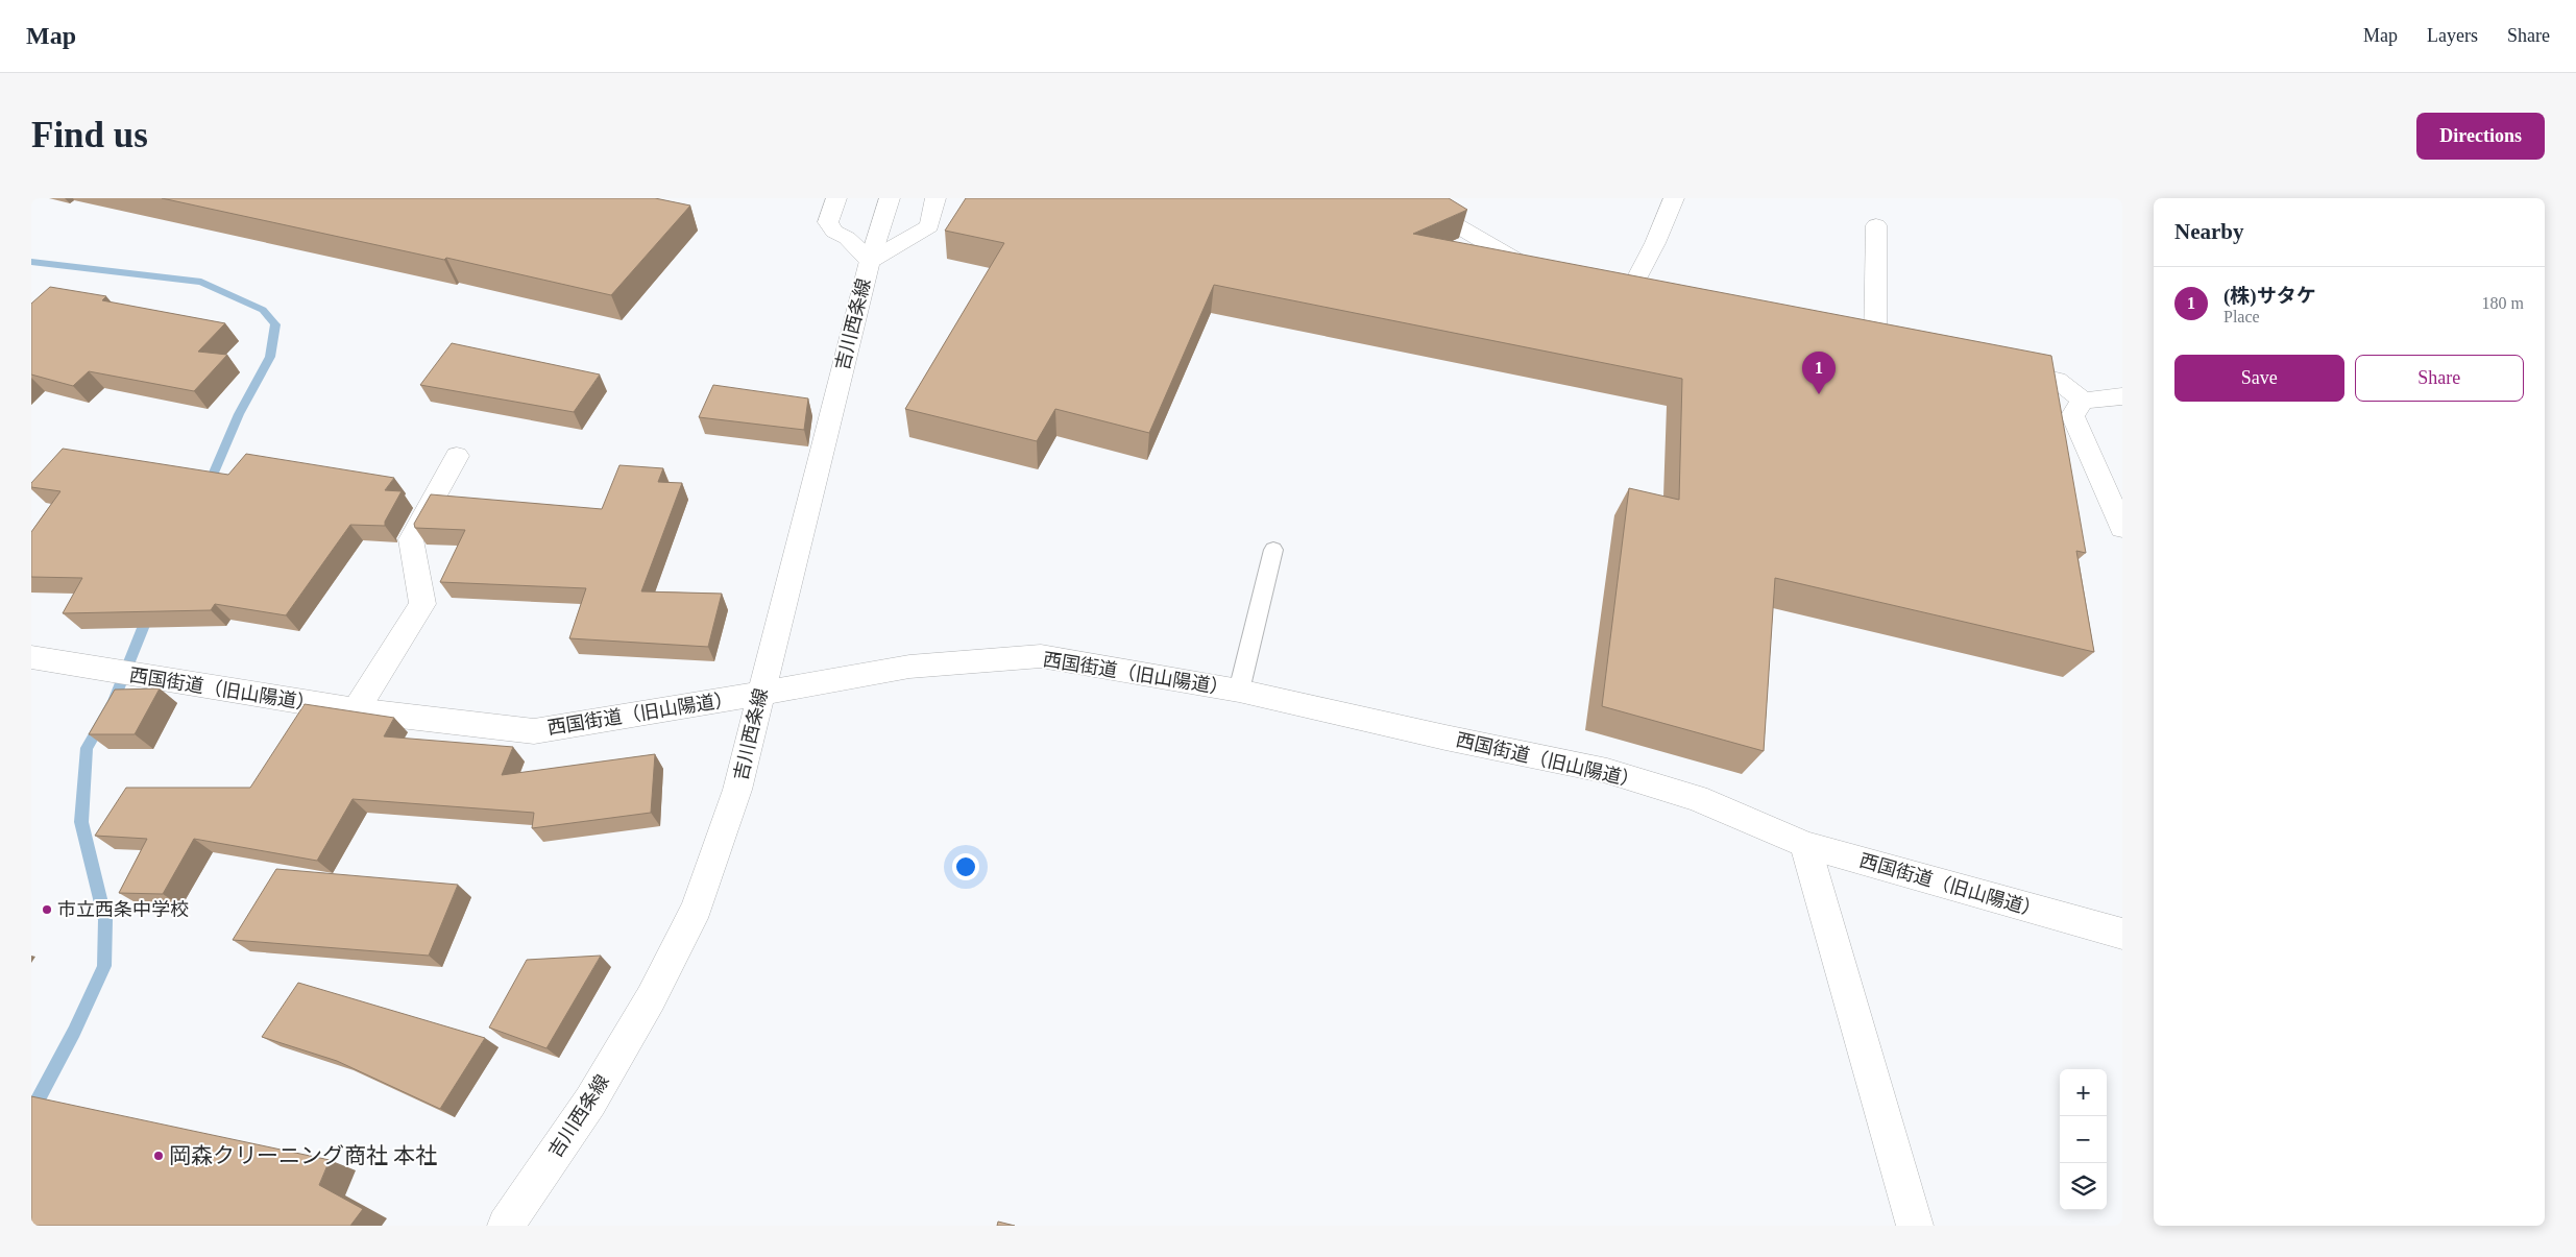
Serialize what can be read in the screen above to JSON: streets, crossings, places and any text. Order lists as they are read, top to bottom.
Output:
{
  "streets": {
    "street": ["吉川西条線", "西国街道（旧山陽道）"]
  },
  "crossings": [
    ["吉川西条線", "西国街道（旧山陽道）"]
  ],
  "places": ["市立西条中学校", "岡森クリーニング商社 本社"],
  "page": {
    "header": "Map",
    "nav": ["Map", "Layers", "Share"],
    "buttons": [
      "Directions",
      ["Save", "Share"]
    ],
    "title": "Find us",
    "heading": "Nearby",
    "list": [
      {
        "mark": "1",
        "name": "(株)サタケ",
        "note": "Place",
        "value": "180 m"
      }
    ],
    "pins": "1",
    "map_buttons": ["+", "−"]
  }
}
